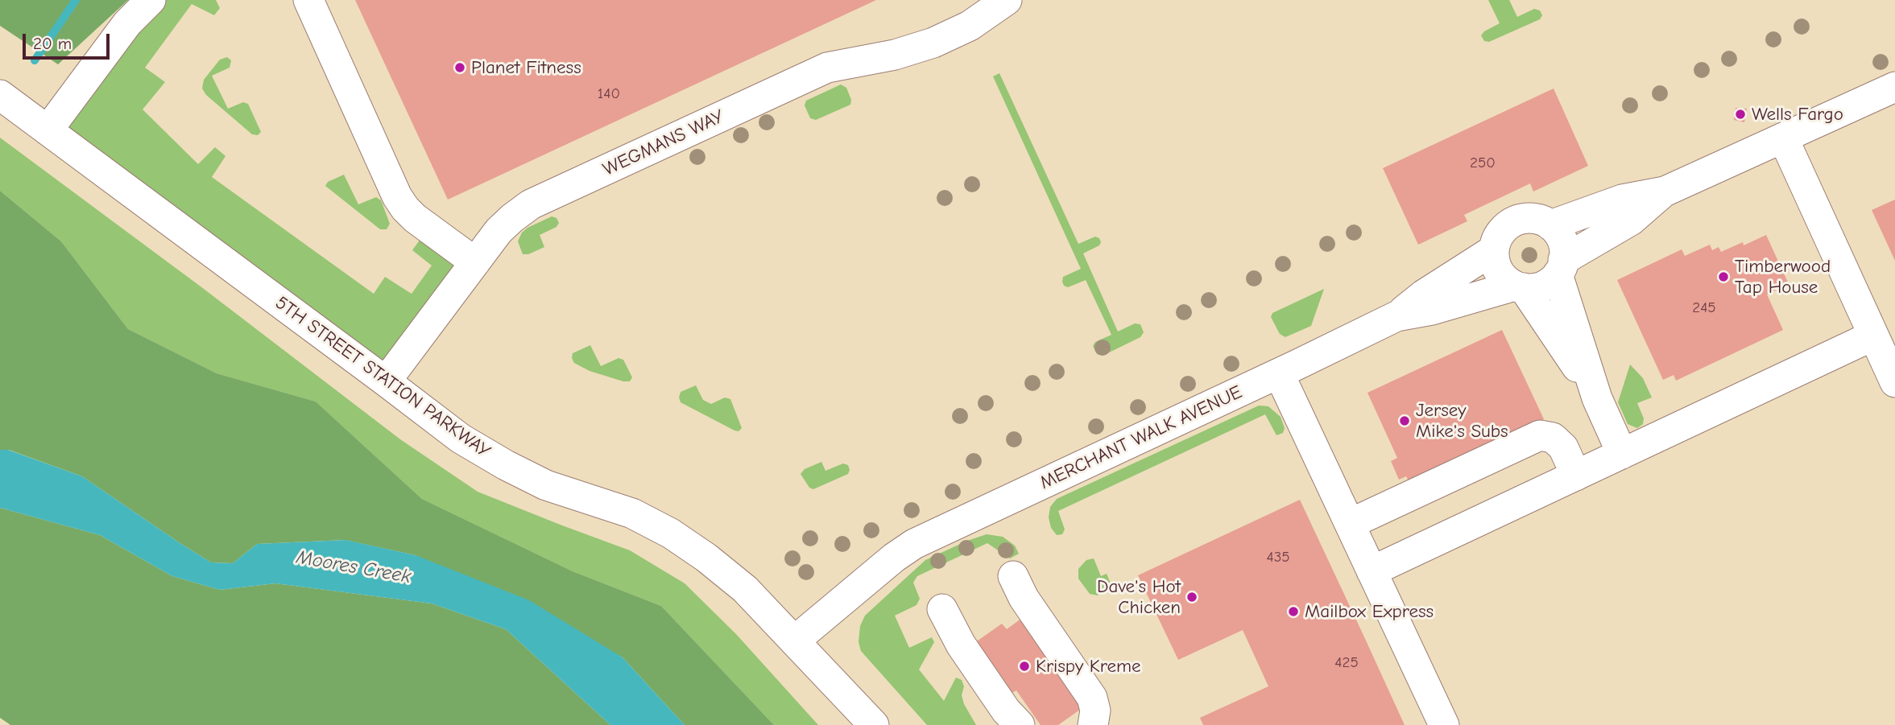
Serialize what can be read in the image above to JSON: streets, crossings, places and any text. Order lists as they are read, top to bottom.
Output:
{
  "streets": {
    "street": ["WEGMANS WAY", "5TH STREET STATION PARKWAY", "MERCHANT WALK AVENUE"]
  },
  "crossings": [
    ["WEGMANS WAY", "5TH STREET STATION PARKWAY"],
    ["5TH STREET STATION PARKWAY", "MERCHANT WALK AVENUE"]
  ],
  "water": ["Moores Creek"],
  "places": [
    "Planet Fitness",
    "Wells Fargo",
    "Timberwood Tap House",
    "Jersey Mike's Subs",
    "Dave's Hot Chicken",
    "Mailbox Express",
    "Krispy Kreme"
  ],
  "house_numbers": [
    "140",
    "250",
    "245",
    "435",
    "425"
  ],
  "scale_bar": "20 m"
}
